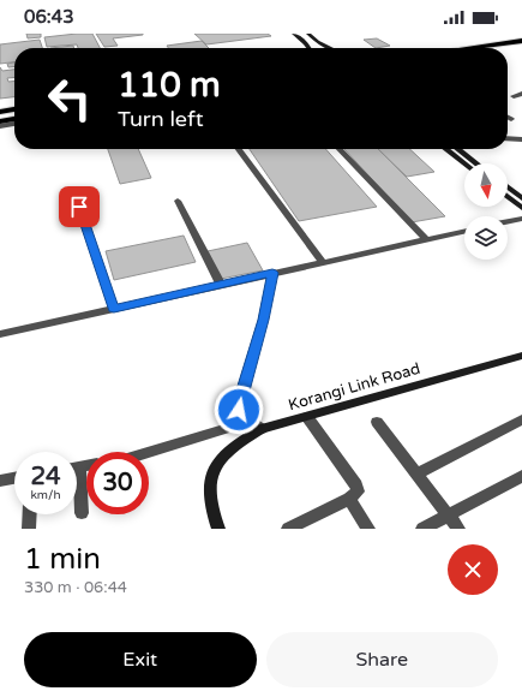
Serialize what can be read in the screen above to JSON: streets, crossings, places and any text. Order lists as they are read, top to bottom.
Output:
{
  "streets": {
    "main road": ["Korangi Link Road"]
  },
  "north": "bottom",
  "page": {
    "status": "06:43",
    "turn": ["110 m", "Turn left"],
    "speed": "24 km/h",
    "limit": "30",
    "heading": ["1 min", "330 m · 06:44"],
    "buttons": ["Exit", "Share"]
  }
}
